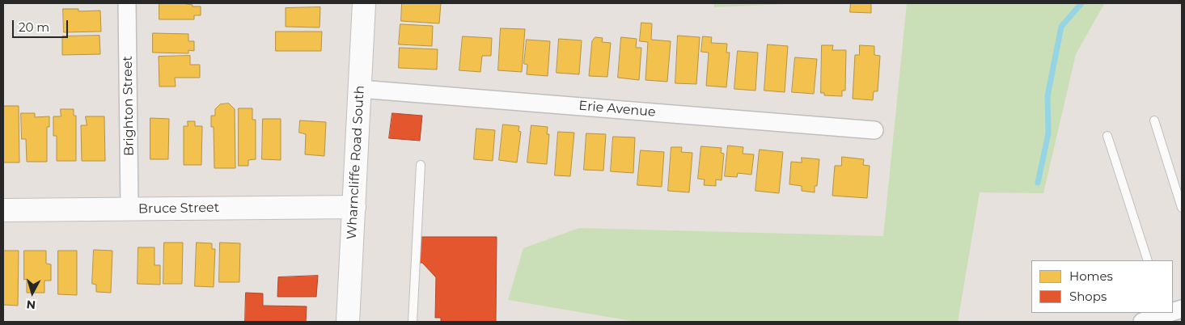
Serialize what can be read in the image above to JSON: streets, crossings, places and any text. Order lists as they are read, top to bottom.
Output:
{
  "streets": {
    "street": [
      "Brighton Street",
      "Erie Avenue",
      "Wharncliffe Road South",
      "Bruce Street"
    ]
  },
  "crossings": [
    ["Brighton Street", "Bruce Street"],
    ["Erie Avenue", "Wharncliffe Road South"],
    ["Wharncliffe Road South", "Bruce Street"]
  ],
  "legend": ["Homes", "Shops"],
  "scale_bar": "20 m",
  "north": "bottom"
}
